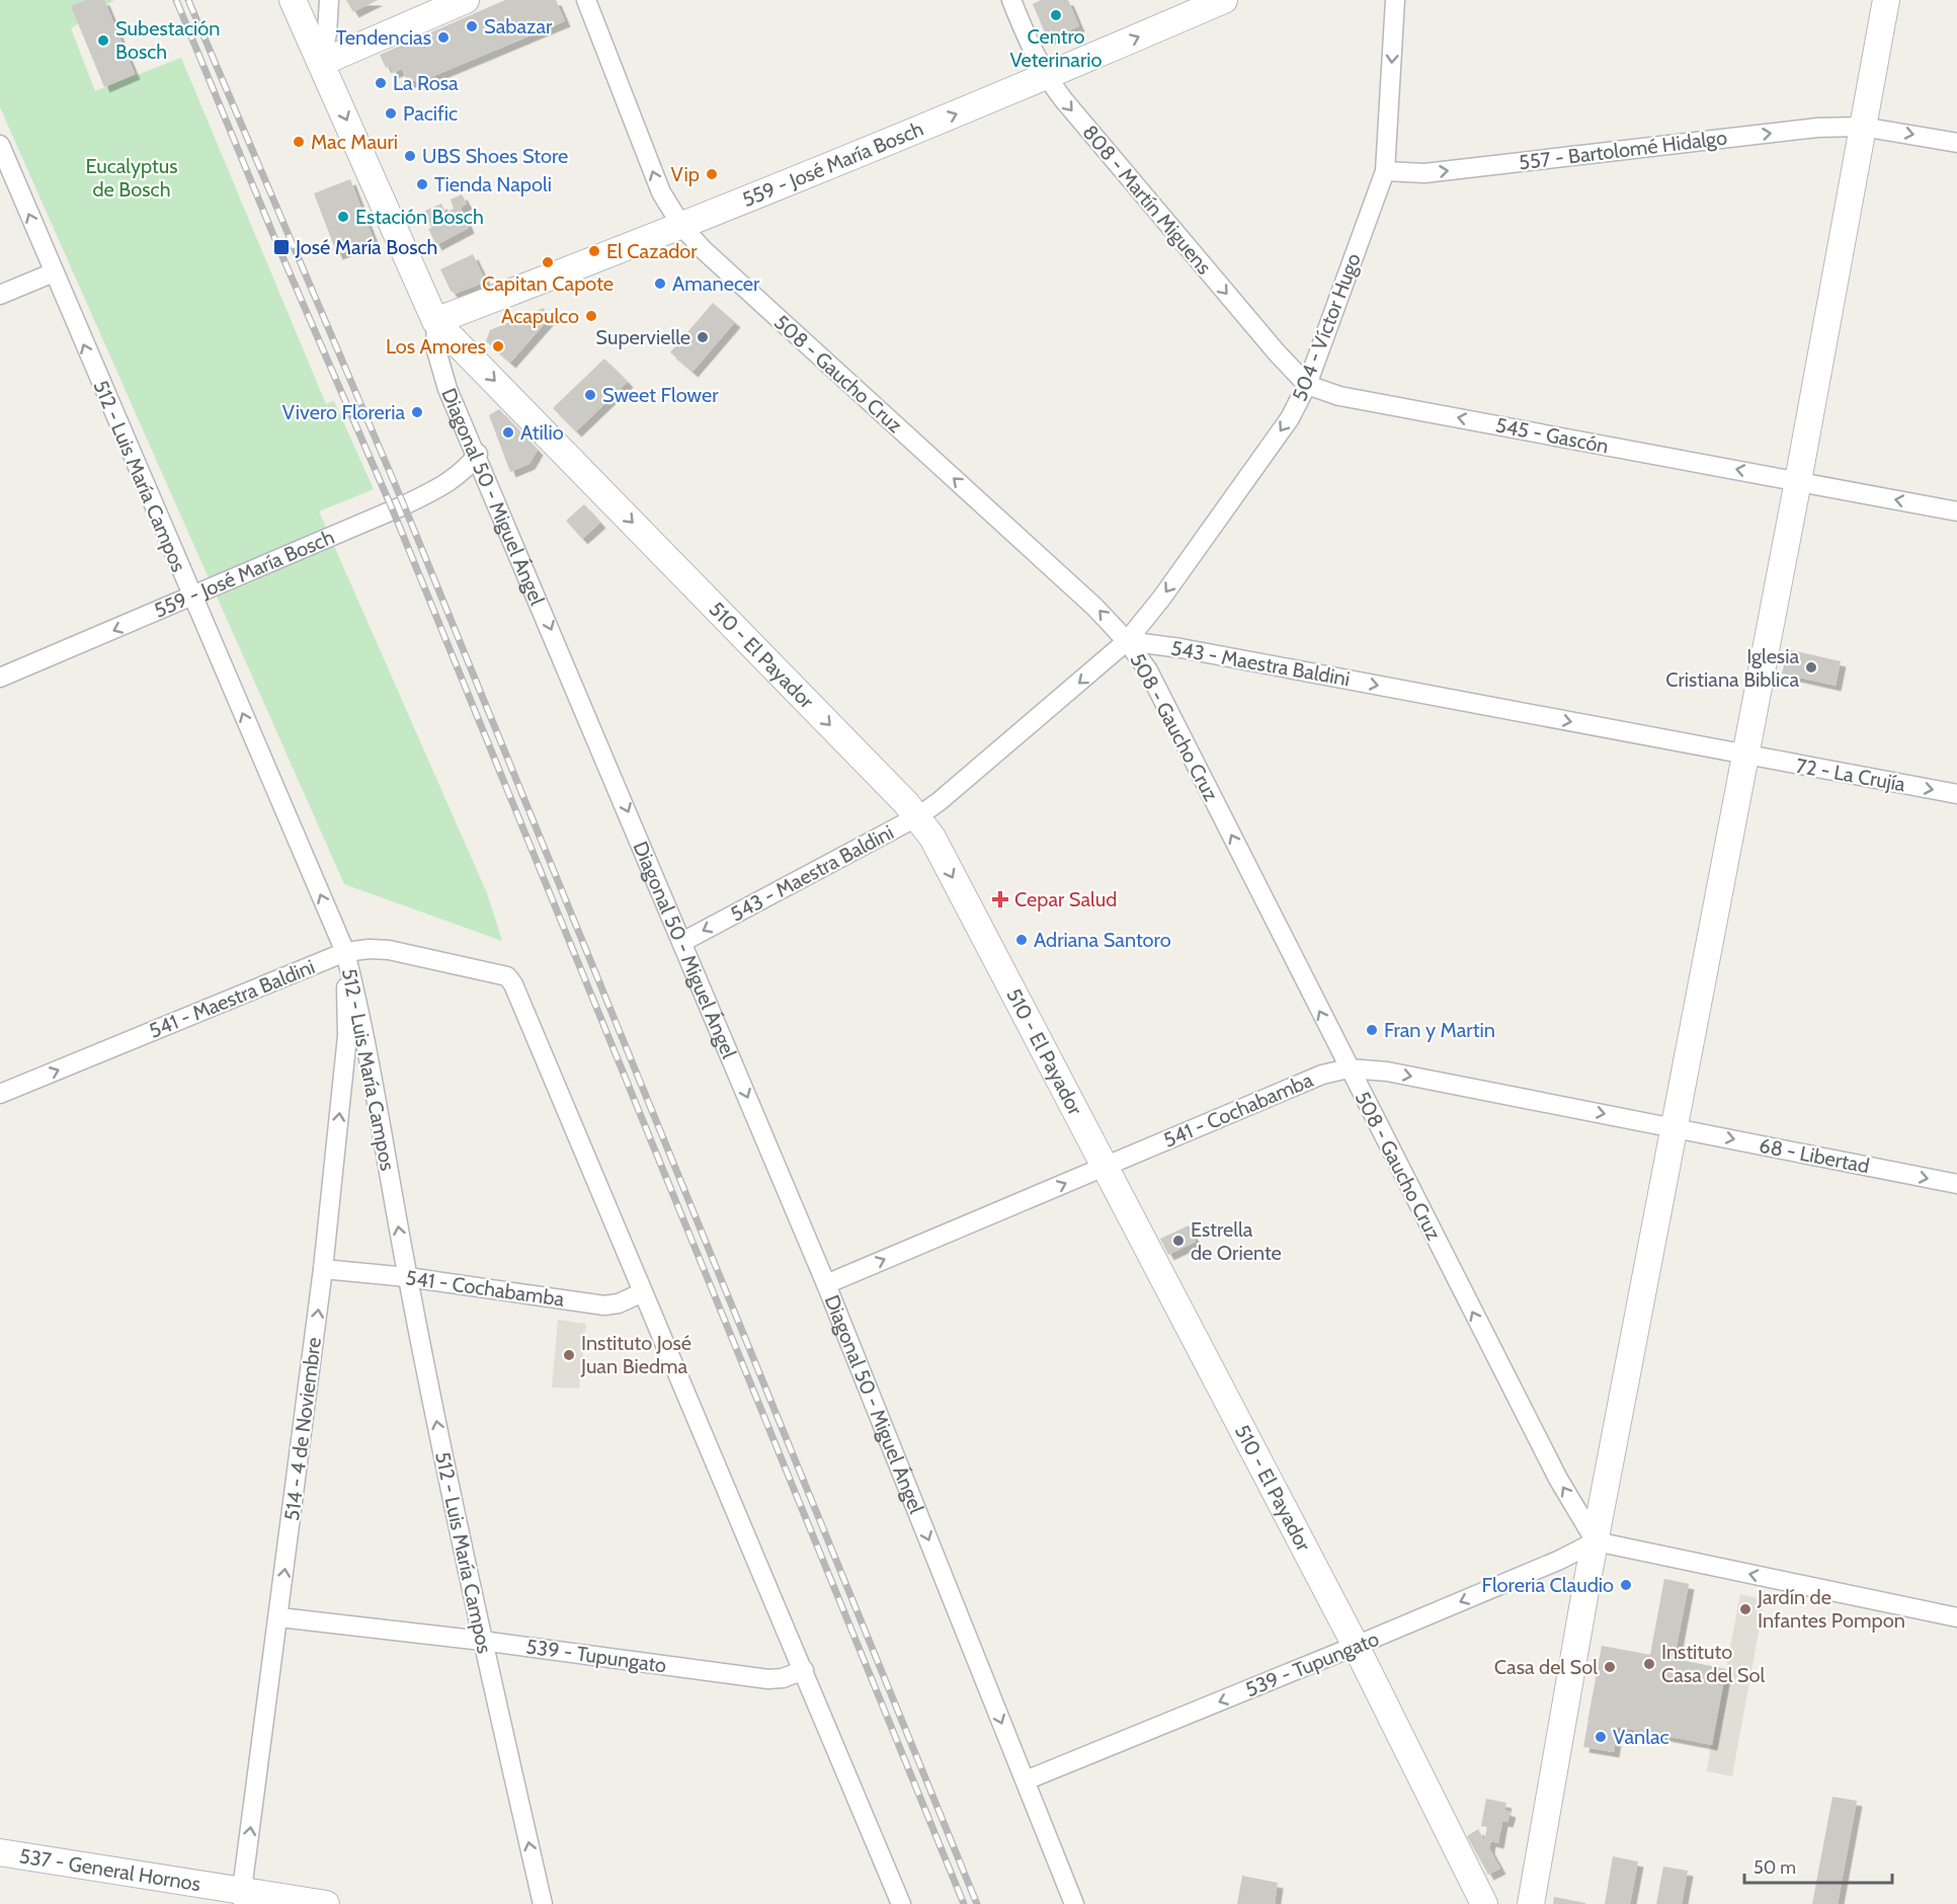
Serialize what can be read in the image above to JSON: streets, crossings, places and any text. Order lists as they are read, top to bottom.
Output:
{
  "streets": {
    "street": [
      "557 - Bartolomé Hidalgo",
      "559 - José María Bosch",
      "808 - Martín Miguens",
      "504 - Víctor Hugo",
      "508 - Gaucho Cruz",
      "545 - Gascón",
      "512 - Luis María Campos",
      "Diagonal 50 - Miguel Ángel",
      "510 - El Payador",
      "543 - Maestra Baldini",
      "72 - La Crujía",
      "541 - Maestra Baldini",
      "541 - Cochabamba",
      "68 - Libertad",
      "514 - 4 de Noviembre",
      "539 - Tupungato",
      "537 - General Hornos"
    ]
  },
  "crossings": [
    ["557 - Bartolomé Hidalgo", "504 - Víctor Hugo"],
    ["559 - José María Bosch", "808 - Martín Miguens"],
    ["559 - José María Bosch", "508 - Gaucho Cruz"],
    ["559 - José María Bosch", "512 - Luis María Campos"],
    ["559 - José María Bosch", "Diagonal 50 - Miguel Ángel"],
    ["559 - José María Bosch", "510 - El Payador"],
    ["808 - Martín Miguens", "504 - Víctor Hugo"],
    ["808 - Martín Miguens", "545 - Gascón"],
    ["504 - Víctor Hugo", "508 - Gaucho Cruz"],
    ["504 - Víctor Hugo", "545 - Gascón"],
    ["504 - Víctor Hugo", "543 - Maestra Baldini"],
    ["508 - Gaucho Cruz", "543 - Maestra Baldini"],
    ["508 - Gaucho Cruz", "541 - Cochabamba"],
    ["508 - Gaucho Cruz", "539 - Tupungato"],
    ["512 - Luis María Campos", "541 - Maestra Baldini"],
    ["512 - Luis María Campos", "541 - Cochabamba"],
    ["512 - Luis María Campos", "514 - 4 de Noviembre"],
    ["512 - Luis María Campos", "539 - Tupungato"],
    ["Diagonal 50 - Miguel Ángel", "510 - El Payador"],
    ["Diagonal 50 - Miguel Ángel", "543 - Maestra Baldini"],
    ["Diagonal 50 - Miguel Ángel", "541 - Cochabamba"],
    ["Diagonal 50 - Miguel Ángel", "539 - Tupungato"],
    ["510 - El Payador", "543 - Maestra Baldini"],
    ["510 - El Payador", "541 - Cochabamba"],
    ["510 - El Payador", "539 - Tupungato"],
    ["543 - Maestra Baldini", "72 - La Crujía"],
    ["541 - Maestra Baldini", "541 - Cochabamba"],
    ["541 - Maestra Baldini", "514 - 4 de Noviembre"],
    ["541 - Cochabamba", "68 - Libertad"],
    ["541 - Cochabamba", "514 - 4 de Noviembre"],
    ["514 - 4 de Noviembre", "539 - Tupungato"],
    ["514 - 4 de Noviembre", "537 - General Hornos"]
  ],
  "one_way": [
    "557 - Bartolomé Hidalgo",
    "808 - Martín Miguens",
    "504 - Víctor Hugo",
    "508 - Gaucho Cruz",
    "545 - Gascón",
    "512 - Luis María Campos",
    "Diagonal 50 - Miguel Ángel",
    "510 - El Payador",
    "72 - La Crujía",
    "541 - Maestra Baldini",
    "541 - Cochabamba",
    "68 - Libertad",
    "514 - 4 de Noviembre",
    "539 - Tupungato"
  ],
  "parks": ["Eucalyptus de Bosch"],
  "places": {
    "other": [
      "Centro Veterinario",
      "Sabazar",
      "Tendencias",
      "Subestación Bosch",
      "La Rosa",
      "Pacific",
      "Mac Mauri",
      "UBS Shoes Store",
      "Vip",
      "Tienda Napoli",
      "Estación Bosch",
      "El Cazador",
      "Capitan Capote",
      "Amanecer",
      "Acapulco",
      "Supervielle",
      "Los Amores",
      "Sweet Flower",
      "Vivero Floreria",
      "Atilio",
      "Iglesia Cristiana Biblica",
      "Adriana Santoro",
      "Fran y Martin",
      "Estrella de Oriente",
      "Instituto José Juan Biedma",
      "Floreria Claudio",
      "Jardín de Infantes Pompon",
      "Instituto Casa del Sol",
      "Casa del Sol",
      "Vanlac"
    ],
    "transit": ["José María Bosch"],
    "health": ["Cepar Salud"]
  },
  "scale_bar": "50 m"
}
